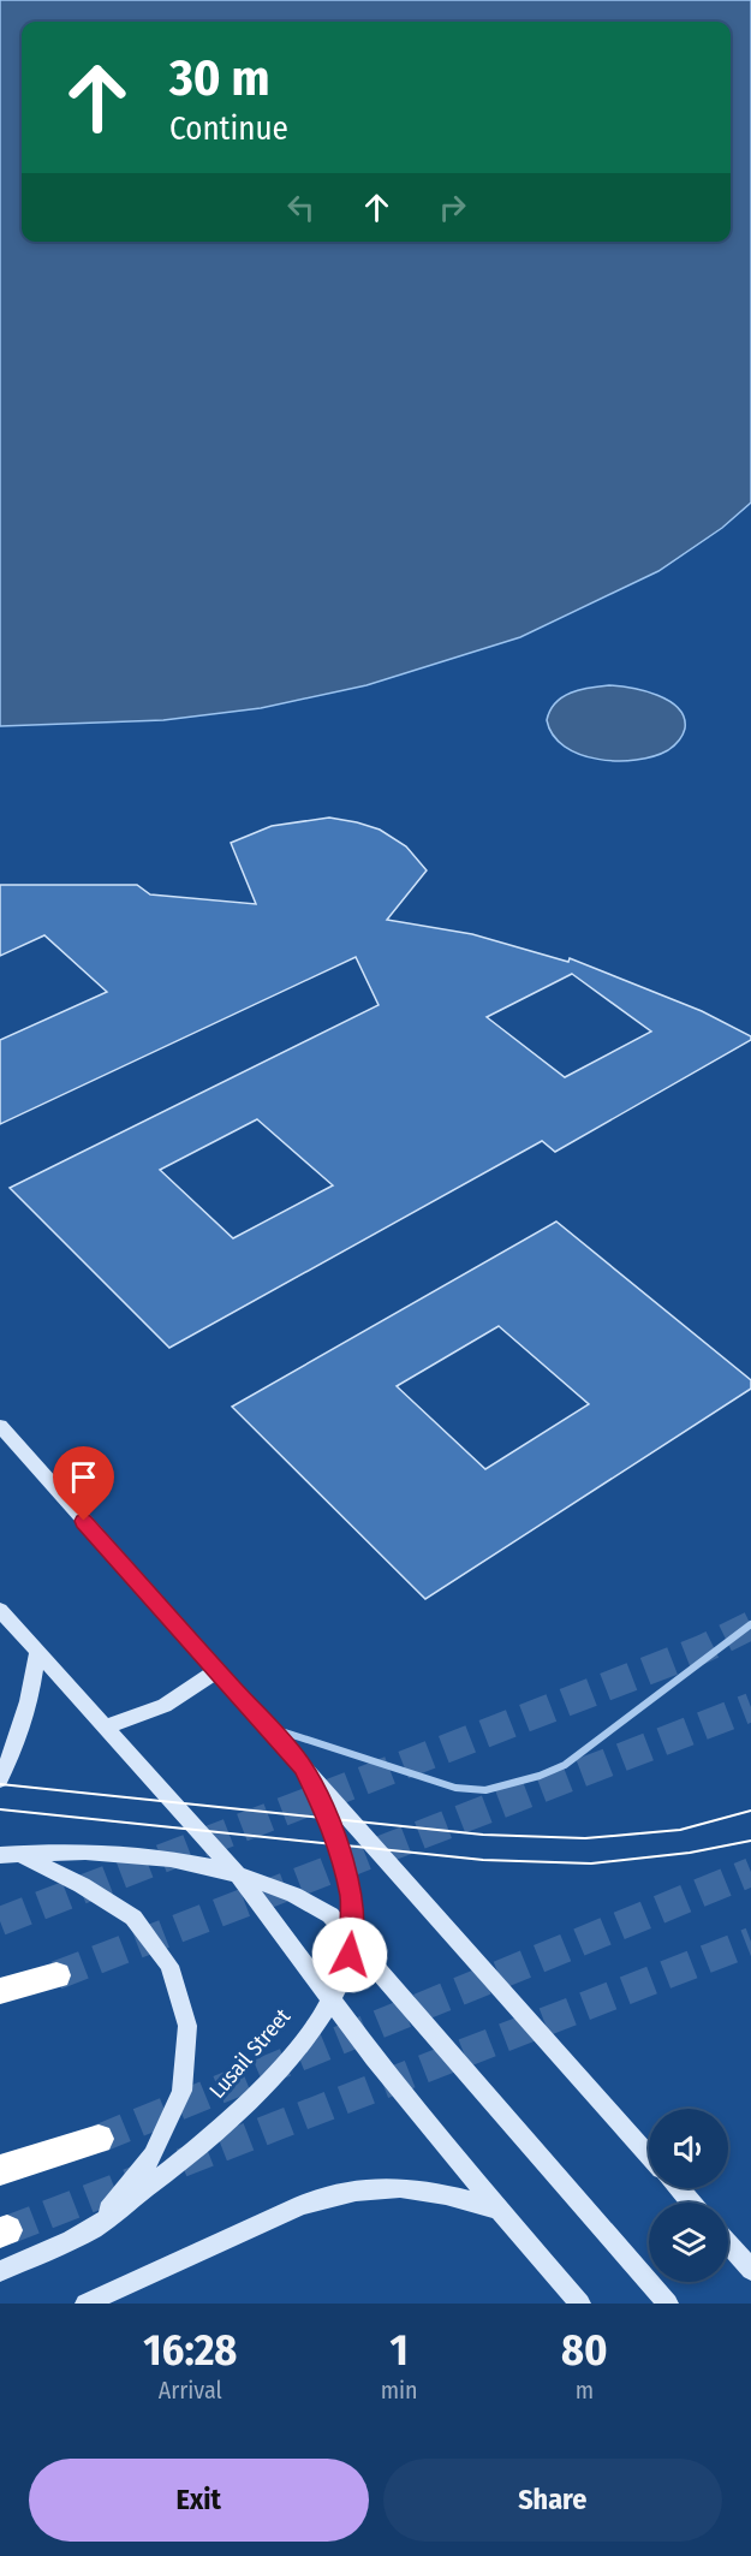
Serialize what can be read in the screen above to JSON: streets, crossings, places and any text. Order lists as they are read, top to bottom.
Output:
{
  "streets": {
    "street": ["Lusail Street"]
  },
  "page": {
    "turn": ["30 m", "Continue"],
    "eta": [
      "16:28",
      "Arrival",
      "1",
      "min",
      "80",
      "m"
    ],
    "buttons": ["Exit", "Share"]
  }
}
